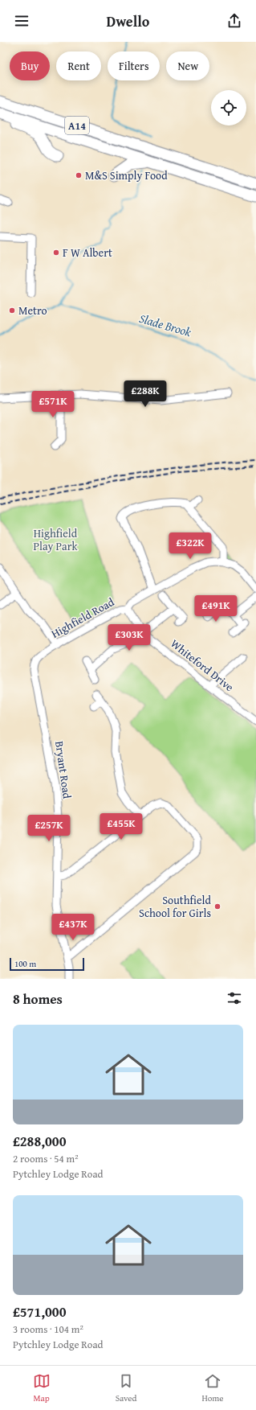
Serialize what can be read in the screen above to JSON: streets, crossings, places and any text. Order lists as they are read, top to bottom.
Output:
{
  "streets": {
    "highway": ["A14"],
    "street": ["Highfield Road", "Whiteford Drive", "Bryant Road"]
  },
  "crossings": [
    ["Highfield Road", "Whiteford Drive"],
    ["Highfield Road", "Bryant Road"]
  ],
  "water": ["Slade Brook"],
  "parks": ["Highfield Play Park"],
  "places": [
    "M&S Simply Food",
    "F W Albert",
    "Metro",
    "Southfield School for Girls"
  ],
  "scale_bar": "100 m",
  "page": {
    "header": "Dwello",
    "chip": [
      "Buy",
      "Rent",
      "Filters",
      "New"
    ],
    "price": [
      "£288K",
      "£571K",
      "£322K",
      "£491K",
      "£303K",
      "£455K",
      "£257K",
      "£437K"
    ],
    "scale": "100 m",
    "heading": "8 homes",
    "list": [
      {
        "name": "£288,000",
        "note": "2 rooms · 54 m² · Pytchley Lodge Road"
      },
      {
        "name": "£571,000",
        "note": "3 rooms · 104 m² · Pytchley Lodge Road"
      }
    ],
    "tabs": ["Map", "Saved", "Home"]
  }
}
